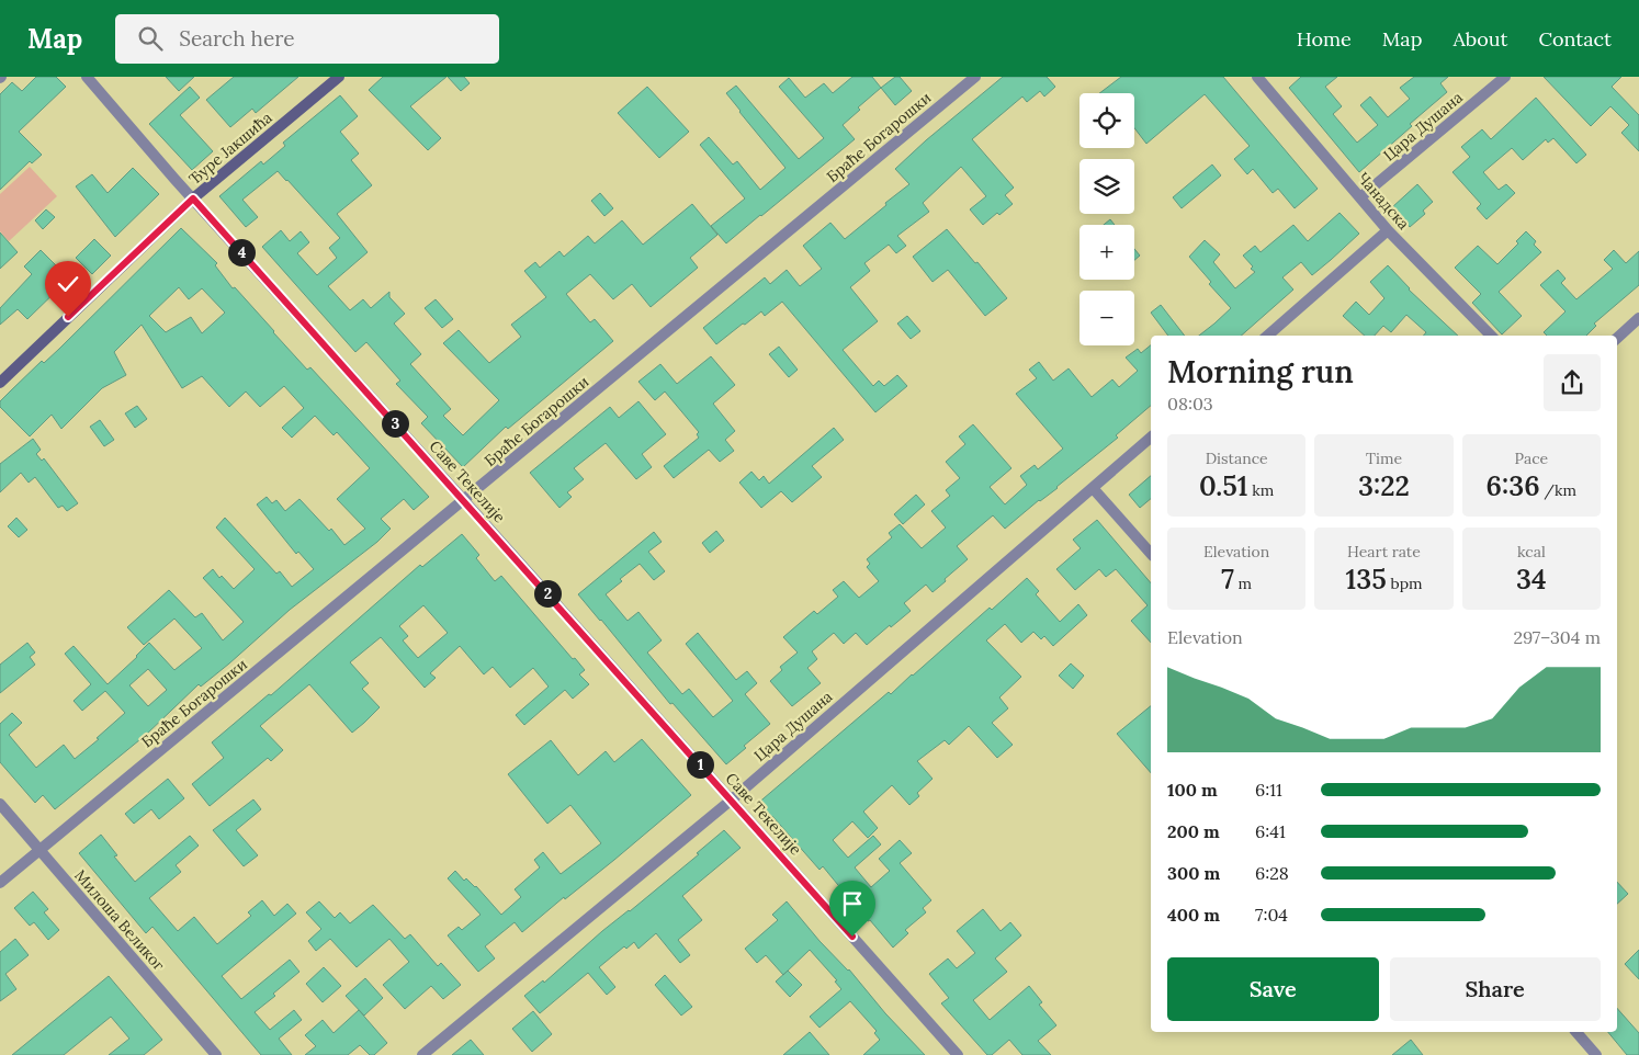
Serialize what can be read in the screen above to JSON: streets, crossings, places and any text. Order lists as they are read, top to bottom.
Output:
{
  "streets": {
    "main road": ["Ђуре Јакшића"],
    "street": [
      "Цара Душана",
      "Браће Богарошки",
      "Чанадска",
      "Саве Текелије",
      "Милоша Великог"
    ]
  },
  "crossings": [
    ["Цара Душана", "Чанадска"],
    ["Цара Душана", "Саве Текелије"],
    ["Браће Богарошки", "Саве Текелије"],
    ["Браће Богарошки", "Милоша Великог"],
    ["Ђуре Јакшића", "Саве Текелије"]
  ],
  "page": {
    "header": "Map",
    "search": "Search here",
    "nav": [
      "Home",
      "Map",
      "About",
      "Contact"
    ],
    "map_buttons": ["+", "−"],
    "pins": [
      "4",
      "3",
      "2",
      "1"
    ],
    "heading": ["Morning run", "08:03"],
    "stats": [
      ["Distance", "0.51 km"],
      ["Time", "3:22"],
      ["Pace", "6:36 /km"],
      ["Elevation", "7 m"],
      ["Heart rate", "135 bpm"],
      ["kcal", "34"]
    ],
    "chart": ["Elevation", "297–304 m"],
    "list": [
      {
        "name": "100 m",
        "note": "6:11"
      },
      {
        "name": "200 m",
        "note": "6:41"
      },
      {
        "name": "300 m",
        "note": "6:28"
      },
      {
        "name": "400 m",
        "note": "7:04"
      }
    ],
    "buttons": ["Save", "Share"]
  }
}
